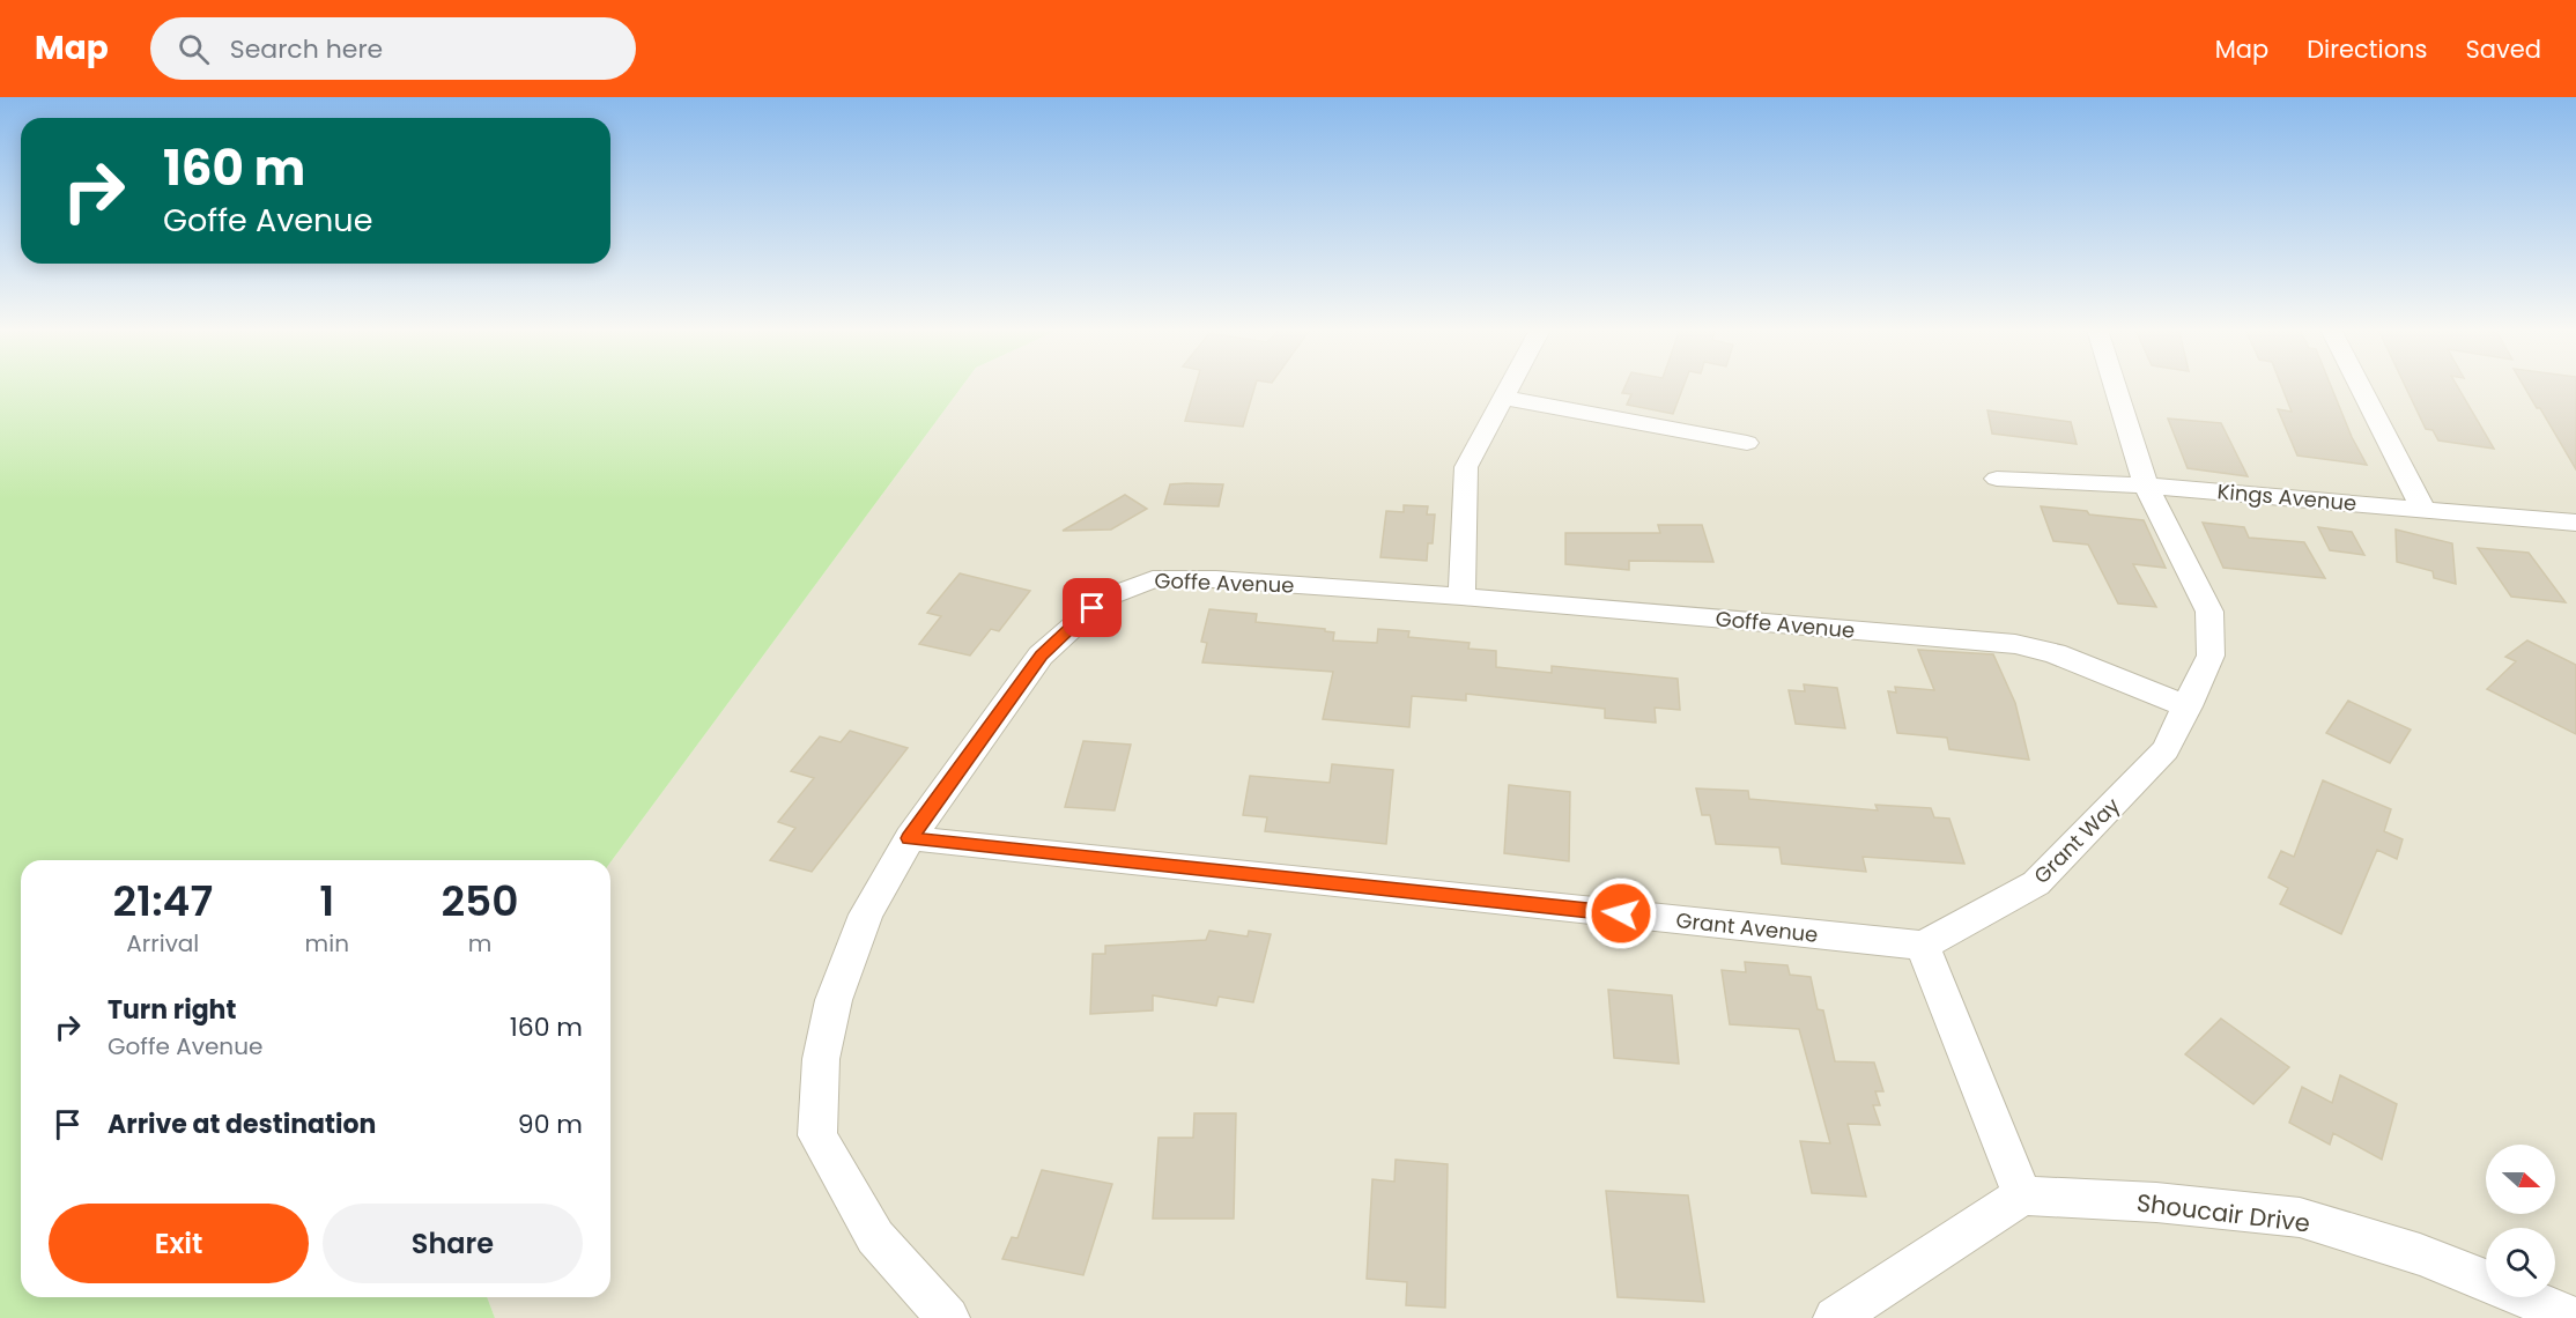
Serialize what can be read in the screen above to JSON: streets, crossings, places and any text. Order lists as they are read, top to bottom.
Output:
{
  "streets": {
    "street": [
      "Kings Avenue",
      "Goffe Avenue",
      "Grant Way",
      "Grant Avenue",
      "Shoucair Drive"
    ]
  },
  "crossings": [
    ["Kings Avenue", "Grant Way"],
    ["Goffe Avenue", "Grant Way"],
    ["Goffe Avenue", "Grant Avenue"],
    ["Grant Way", "Grant Avenue"]
  ],
  "north": "right",
  "page": {
    "header": "Map",
    "search": "Search here",
    "nav": ["Map", "Directions", "Saved"],
    "turn": ["160 m", "Goffe Avenue"],
    "eta": [
      "21:47",
      "Arrival",
      "1",
      "min",
      "250",
      "m"
    ],
    "list": [
      {
        "name": "Turn right",
        "note": "Goffe Avenue",
        "value": "160 m"
      },
      {
        "name": "Arrive at destination",
        "value": "90 m"
      }
    ],
    "buttons": ["Exit", "Share"]
  }
}
